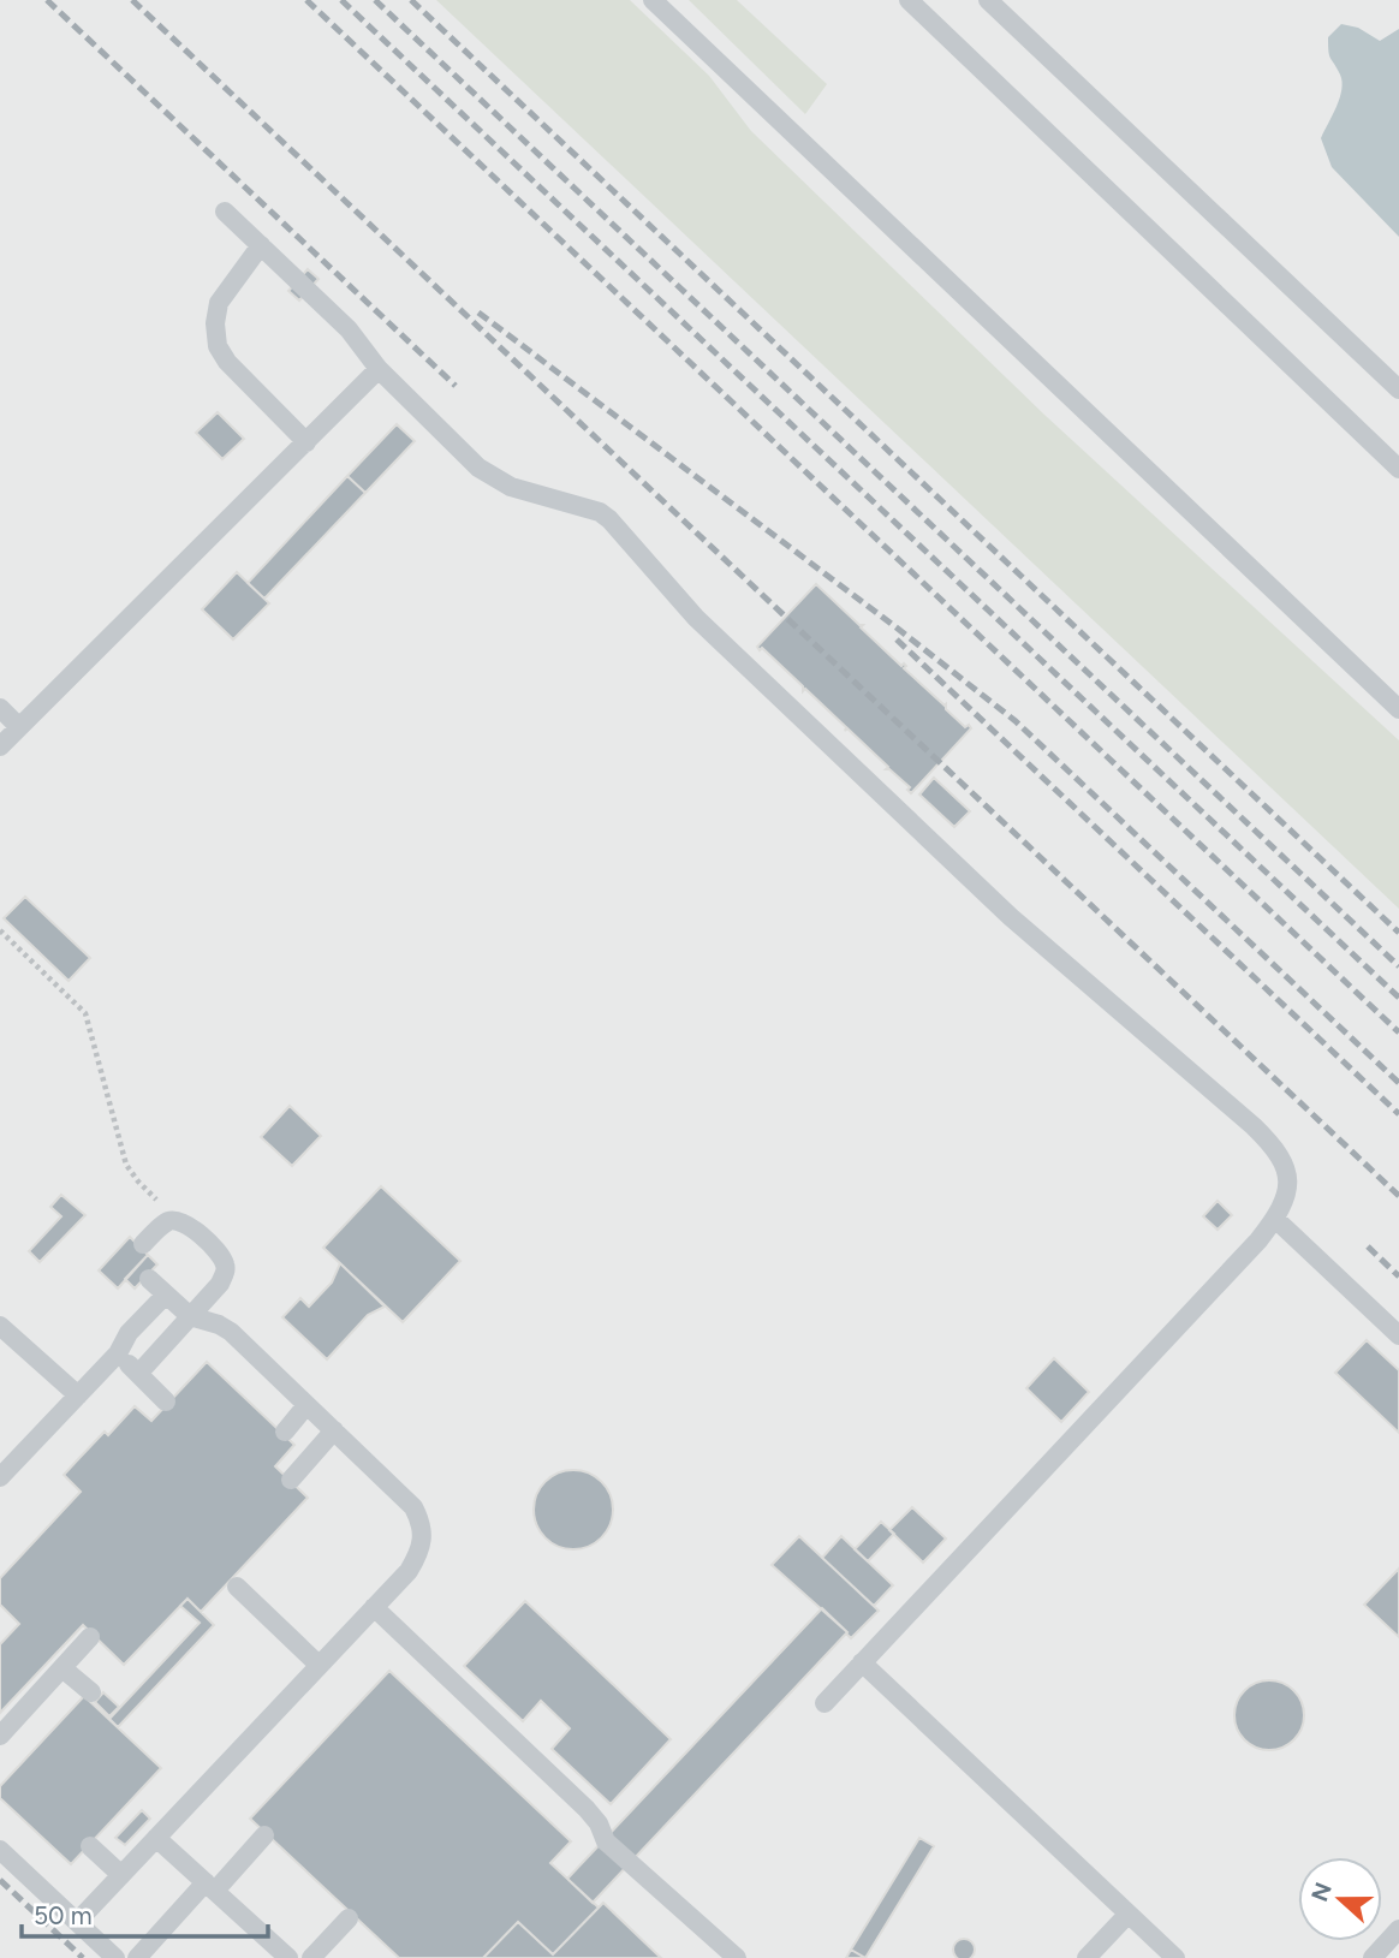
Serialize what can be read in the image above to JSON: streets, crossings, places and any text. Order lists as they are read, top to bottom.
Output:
{
  "scale_bar": "50 m",
  "north": "left"
}
